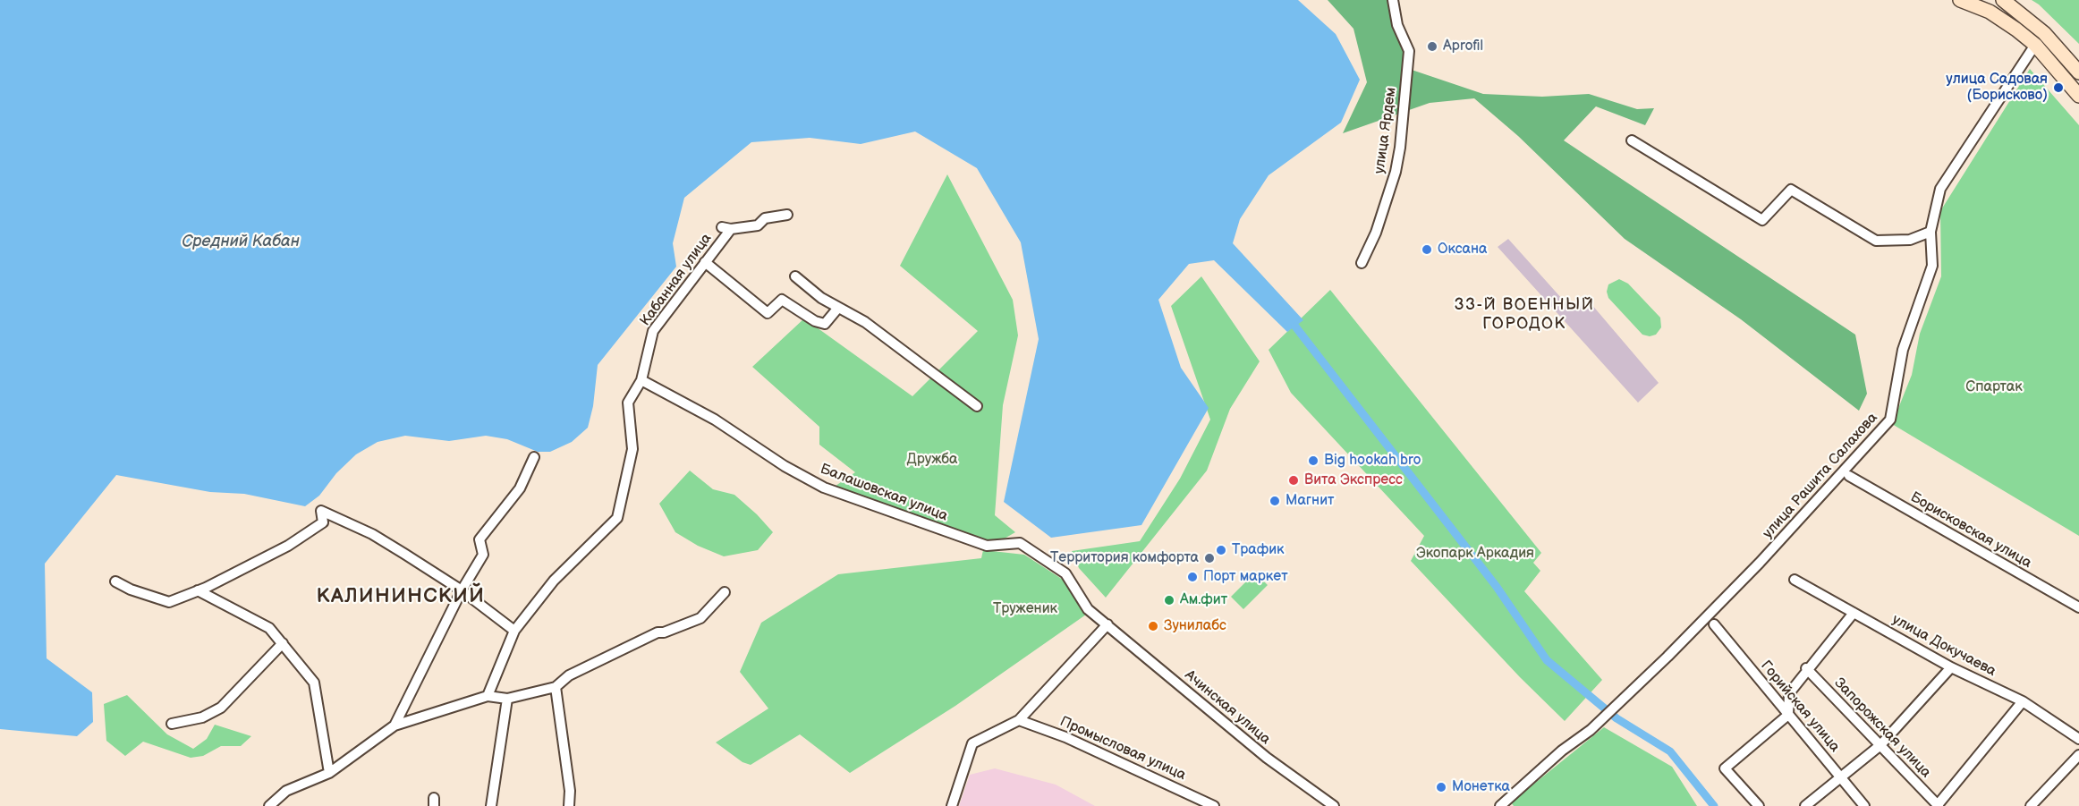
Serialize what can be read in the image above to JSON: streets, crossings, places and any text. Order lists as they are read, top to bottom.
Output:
{
  "streets": {
    "street": [
      "улица Ярдем",
      "Кабанная улица",
      "улица Рашита Салахова",
      "Балашовская улица",
      "Борисковская улица",
      "улица Докучаева",
      "Горийская улица",
      "Ачинская улица",
      "Запорожская улица",
      "Промысловая улица"
    ]
  },
  "crossings": [
    ["Кабанная улица", "Балашовская улица"],
    ["Балашовская улица", "Ачинская улица"]
  ],
  "districts": ["33-Й ВОЕННЫЙ ГОРОДОК", "КАЛИНИНСКИЙ"],
  "water": ["Средний Кабан"],
  "parks": [
    "Спартак",
    "Дружба",
    "Экопарк Аркадия",
    "Труженик"
  ],
  "places": [
    "Aprofil",
    "улица Садовая (Борисково)",
    "Оксана",
    "Big hookah bro",
    "Вита Экспресс",
    "Магнит",
    "Трафик",
    "Территория комфорта",
    "Порт маркет",
    "Ам.фит",
    "Зунилабс",
    "Монетка"
  ]
}
